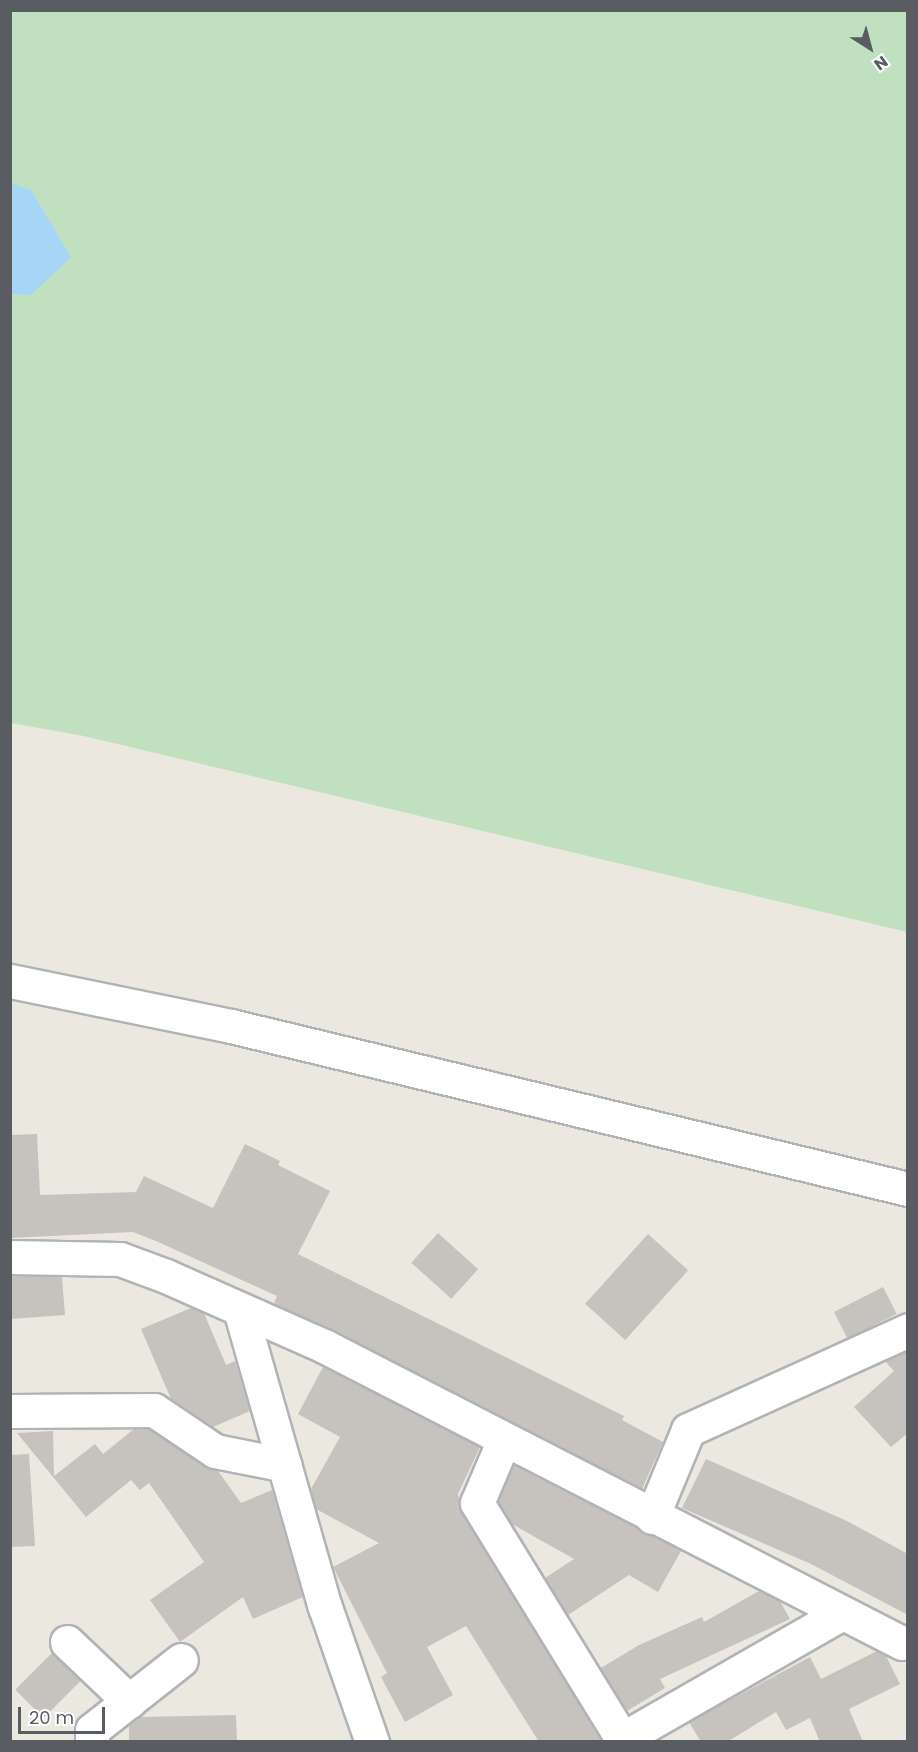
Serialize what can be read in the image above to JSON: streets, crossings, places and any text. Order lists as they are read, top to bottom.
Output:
{
  "scale_bar": "20 m",
  "north": "bottom right"
}
